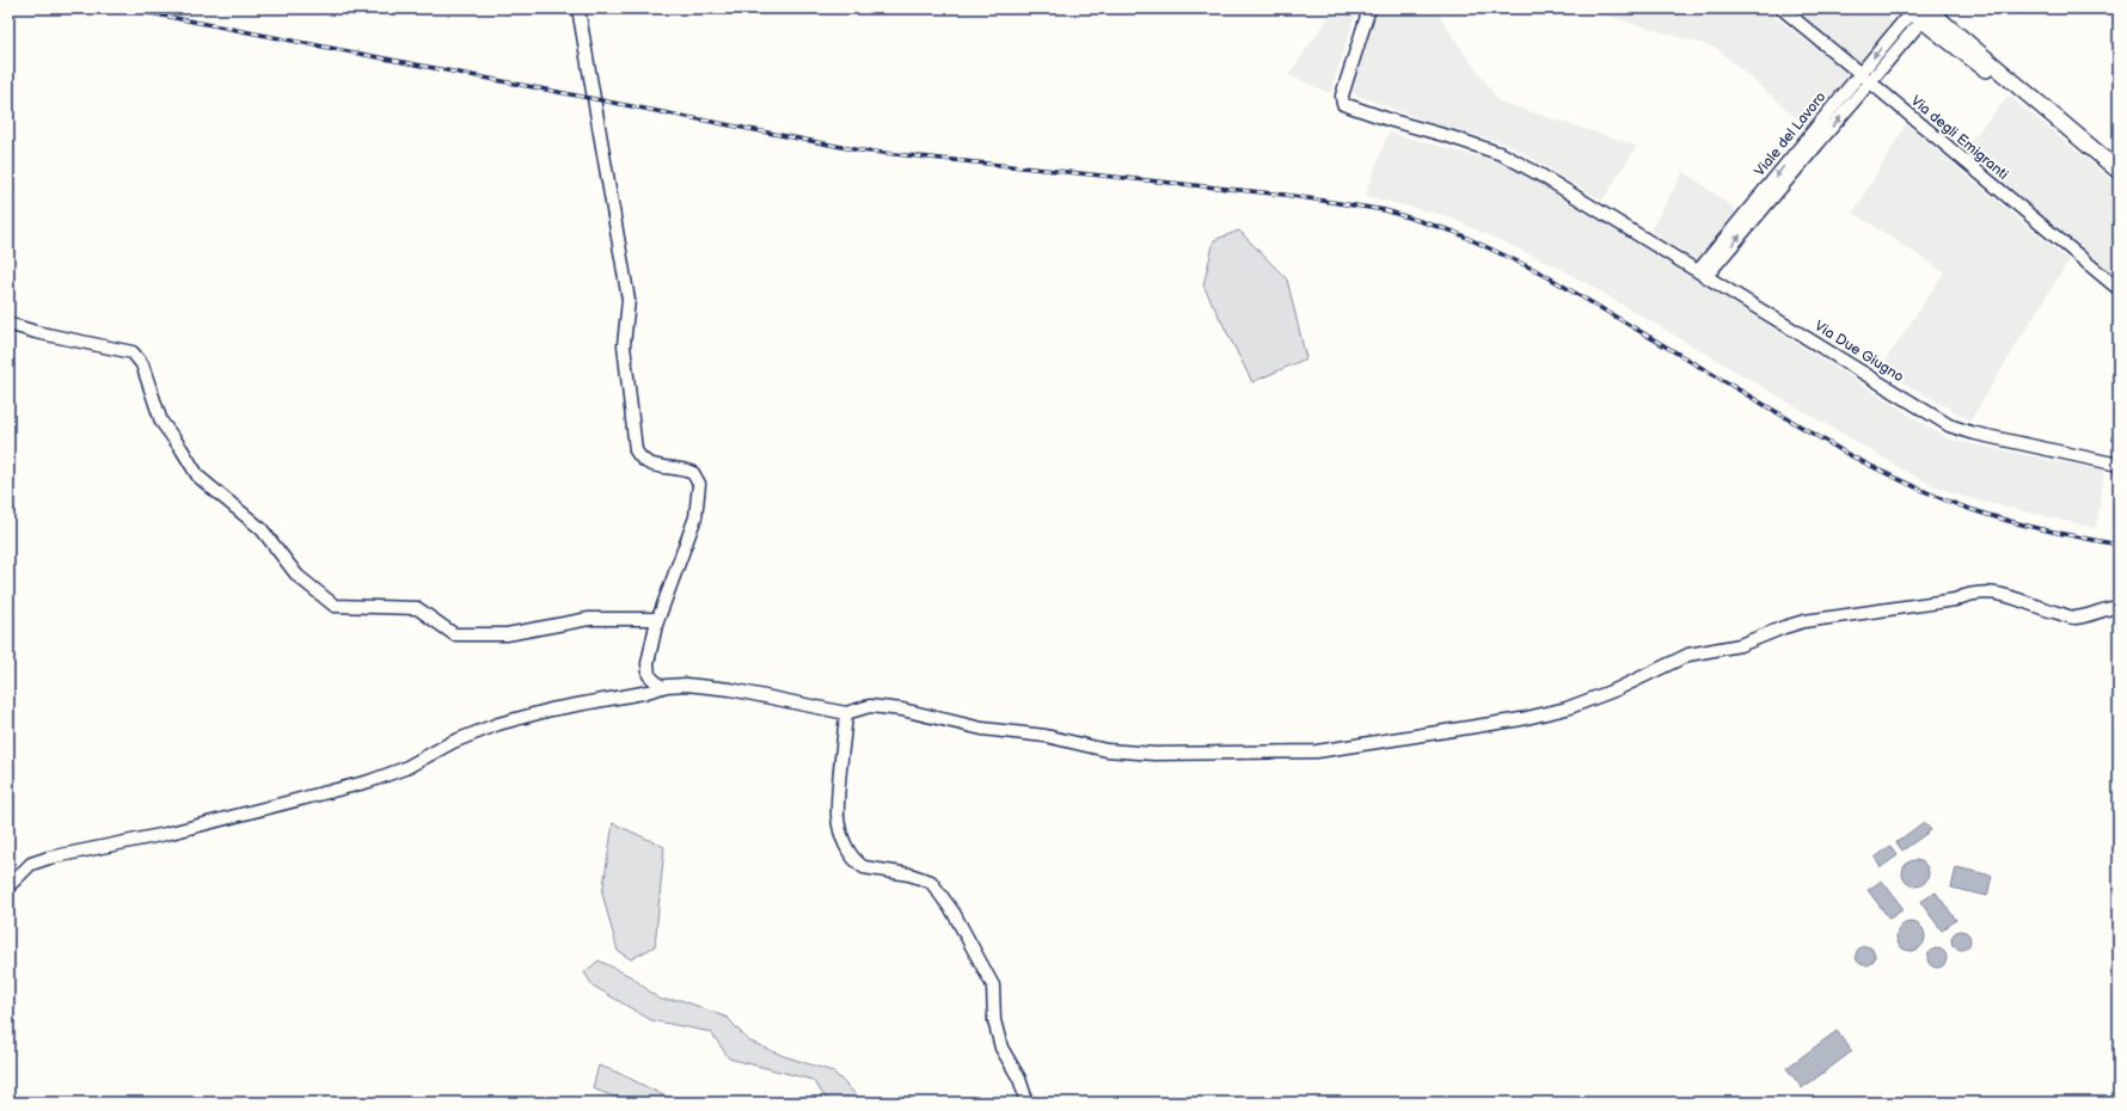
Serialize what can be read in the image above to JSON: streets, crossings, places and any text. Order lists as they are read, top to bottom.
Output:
{
  "streets": {
    "street": ["Viale del Lavoro", "Via degli Emigranti", "Via Due Giugno"]
  },
  "crossings": [
    ["Viale del Lavoro", "Via degli Emigranti"],
    ["Viale del Lavoro", "Via Due Giugno"]
  ]
}
